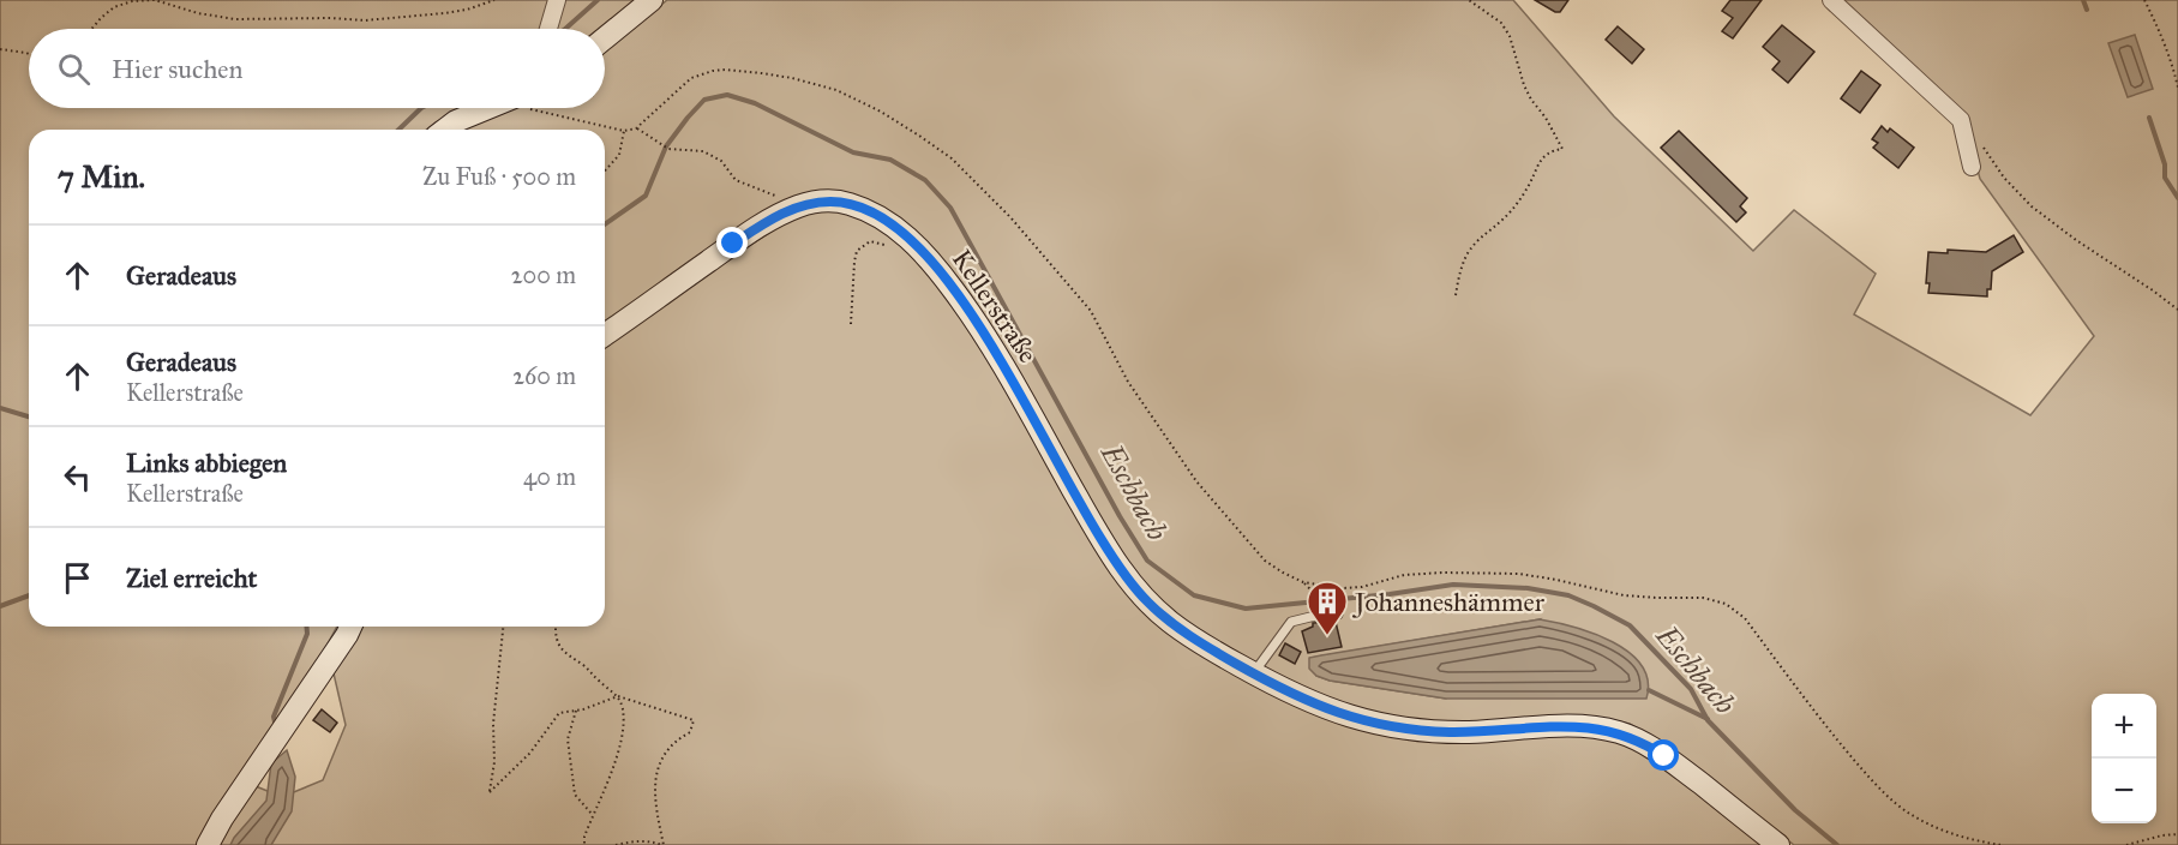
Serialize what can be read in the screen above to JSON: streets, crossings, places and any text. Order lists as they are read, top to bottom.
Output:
{
  "streets": {
    "main road": ["Kellerstraße"]
  },
  "water": ["Eschbach"],
  "places": {
    "building": ["Johanneshämmer"]
  },
  "page": {
    "search": "Hier suchen",
    "heading": ["7 Min.", "Zu Fuß · 500 m"],
    "list": [
      ["Geradeaus", "200 m"],
      ["Geradeaus", "Kellerstraße", "260 m"],
      ["Links abbiegen", "Kellerstraße", "40 m"],
      "Ziel erreicht"
    ],
    "map_buttons": ["+", "−"]
  }
}
